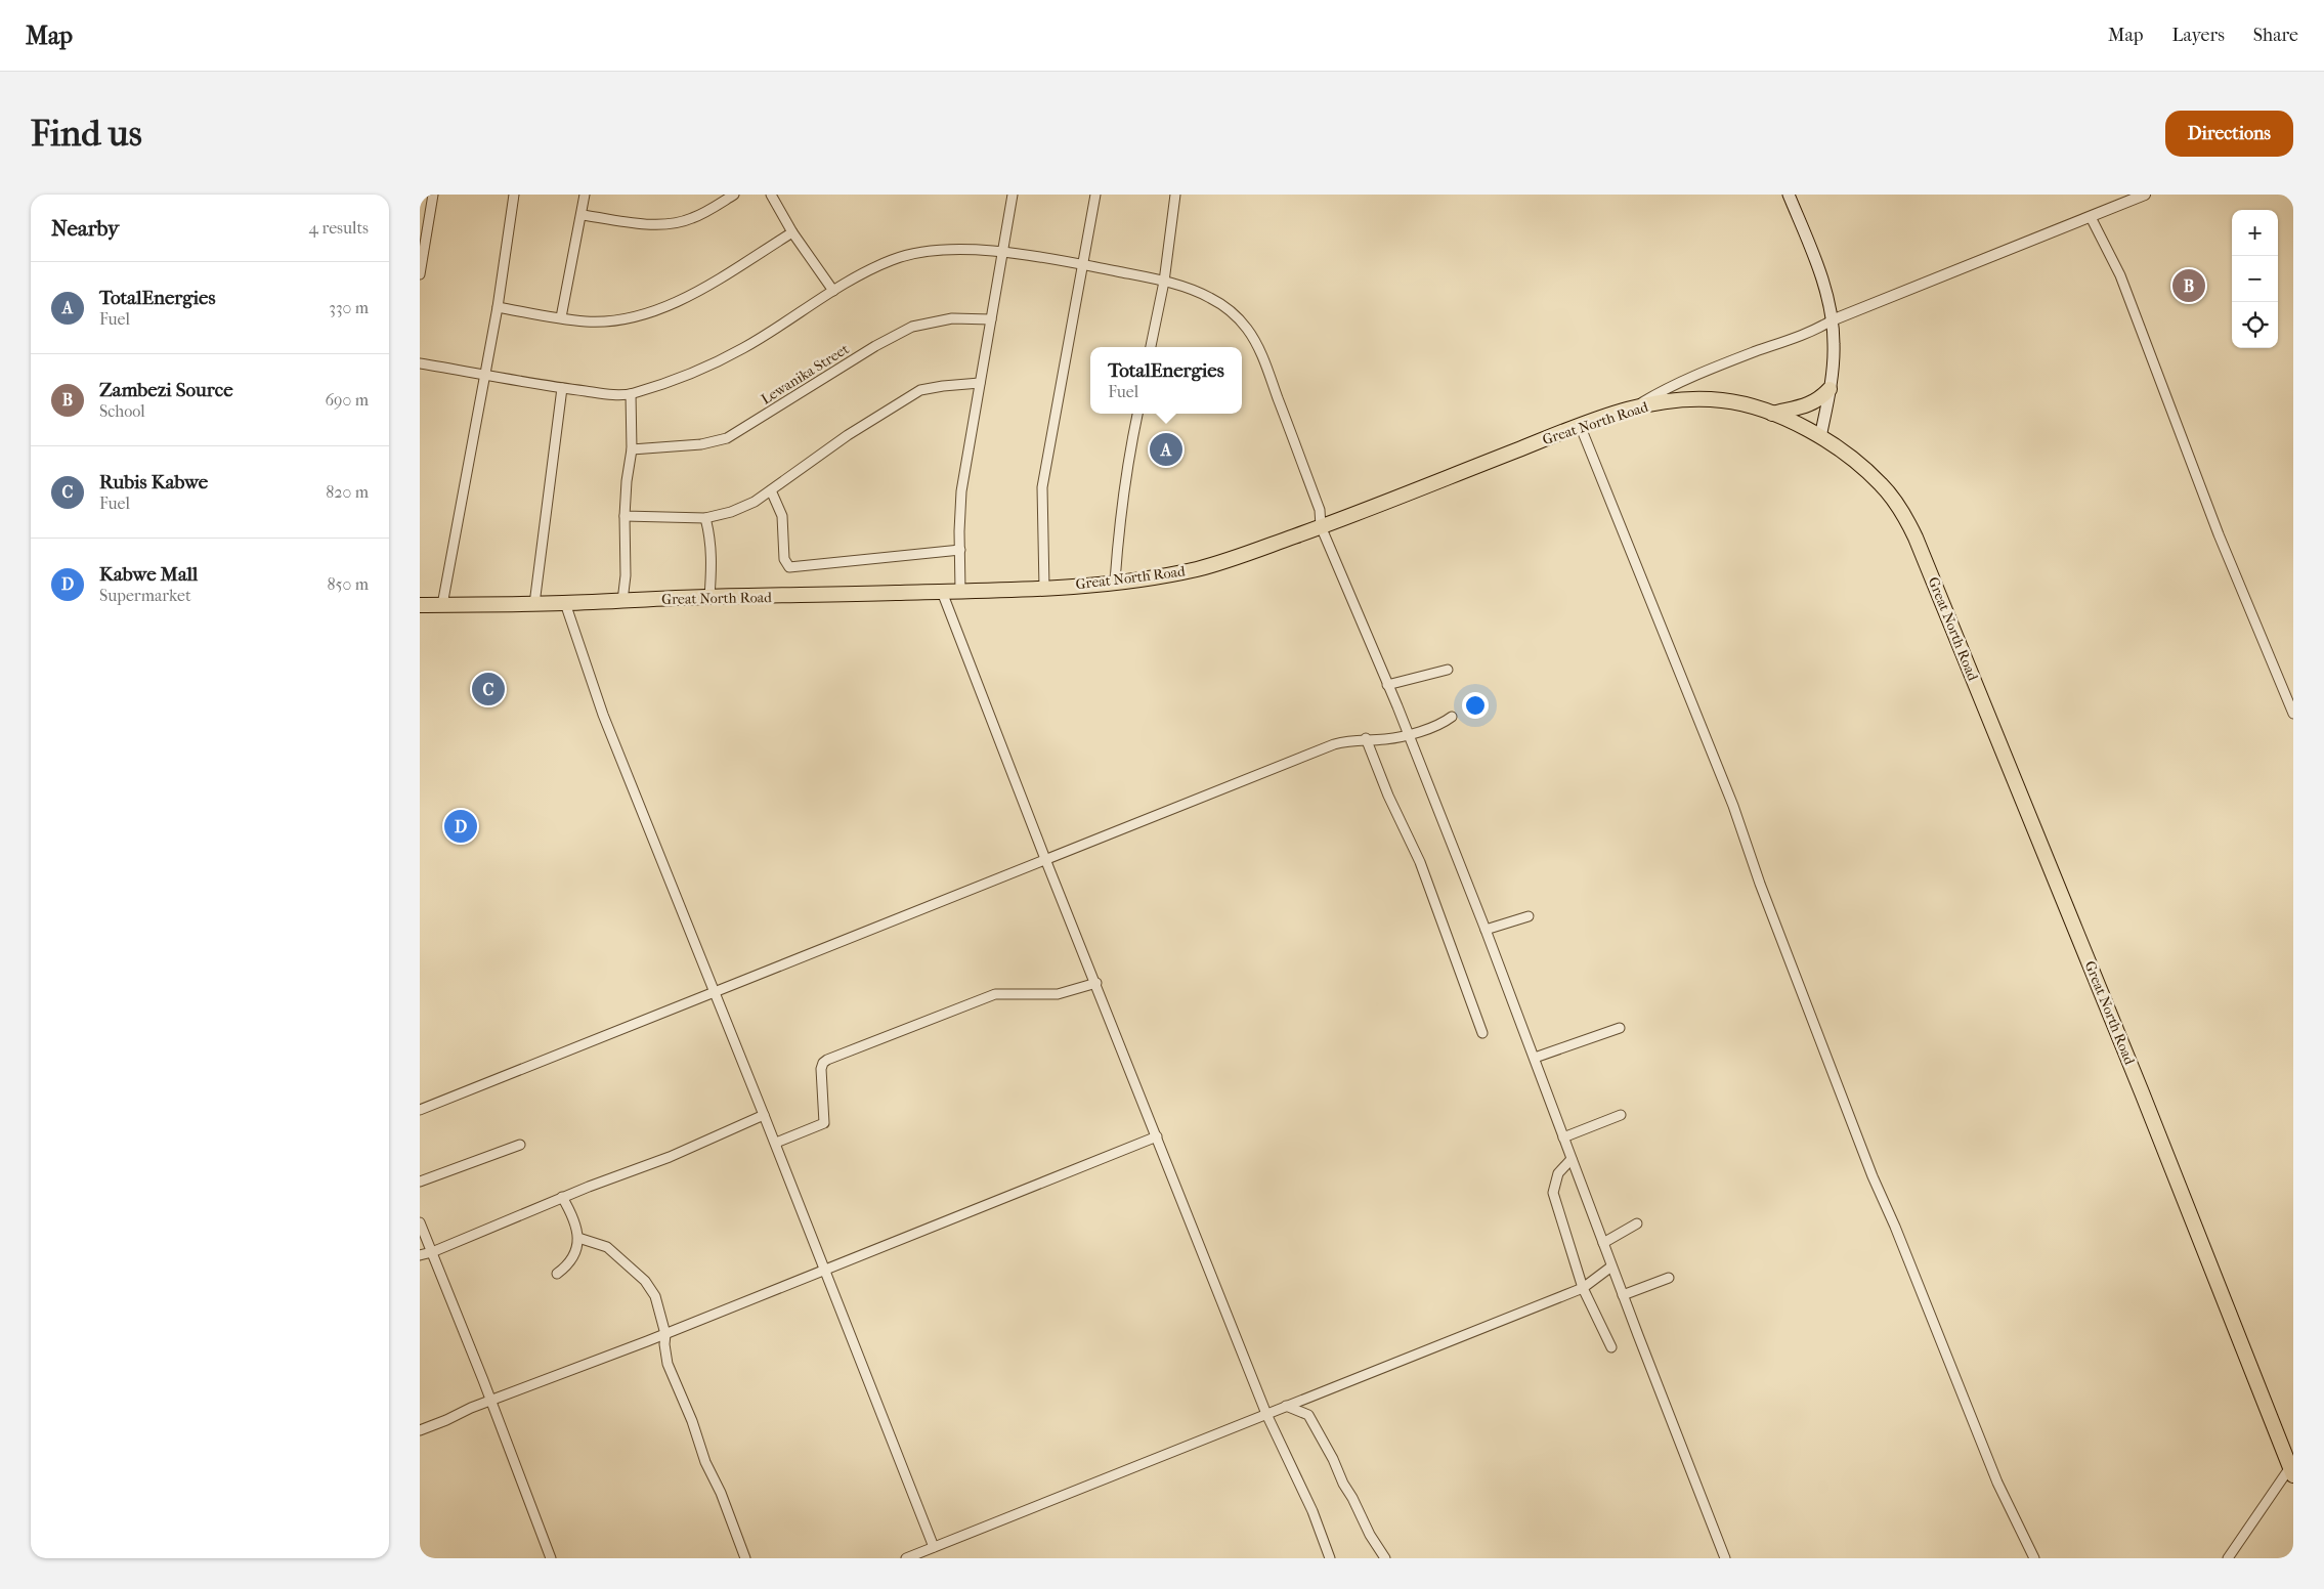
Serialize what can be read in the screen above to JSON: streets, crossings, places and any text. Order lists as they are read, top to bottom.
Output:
{
  "streets": {
    "highway": ["Great North Road"],
    "street": ["Lewanika Street"]
  },
  "page": {
    "header": "Map",
    "nav": ["Map", "Layers", "Share"],
    "buttons": "Directions",
    "title": "Find us",
    "heading": ["Nearby", "4 results"],
    "map_buttons": ["+", "−"],
    "list": [
      {
        "mark": "A",
        "name": "TotalEnergies",
        "note": "Fuel",
        "value": "330 m"
      },
      {
        "mark": "B",
        "name": "Zambezi Source",
        "note": "School",
        "value": "690 m"
      },
      {
        "mark": "C",
        "name": "Rubis Kabwe",
        "note": "Fuel",
        "value": "820 m"
      },
      {
        "mark": "D",
        "name": "Kabwe Mall",
        "note": "Supermarket",
        "value": "850 m"
      }
    ],
    "pins": [
      "B",
      "A",
      "C",
      "D"
    ],
    "popup": ["TotalEnergies", "Fuel"]
  }
}
